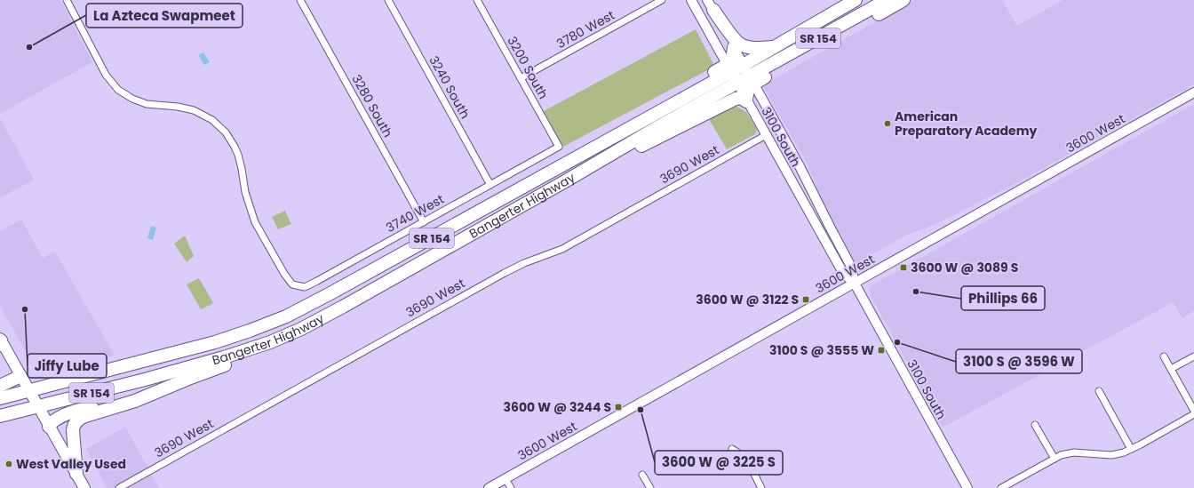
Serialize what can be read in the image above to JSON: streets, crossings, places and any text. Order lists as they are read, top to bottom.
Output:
{
  "streets": {
    "highway": ["SR 154", "Bangerter Highway"],
    "main road": ["3600 West", "3100 South"],
    "street": [
      "3780 West",
      "3200 South",
      "3240 South",
      "3280 South",
      "3690 West",
      "3740 West"
    ]
  },
  "crossings": [
    ["3780 West", "3200 South"],
    ["3200 South", "3740 West"],
    ["3240 South", "3740 West"],
    ["3280 South", "3740 West"],
    ["3600 West", "3100 South"],
    ["3100 South", "3690 West"],
    ["3100 South", "Bangerter Highway"]
  ],
  "places": {
    "other": [
      "La Azteca Swapmeet",
      "American Preparatory Academy",
      "Phillips 66",
      "Jiffy Lube",
      "3100 S @ 3596 W",
      "3600 W @ 3225 S",
      "West Valley Used"
    ],
    "transit": [
      "3600 W @ 3089 S",
      "3600 W @ 3122 S",
      "3100 S @ 3555 W",
      "3600 W @ 3244 S"
    ]
  }
}
